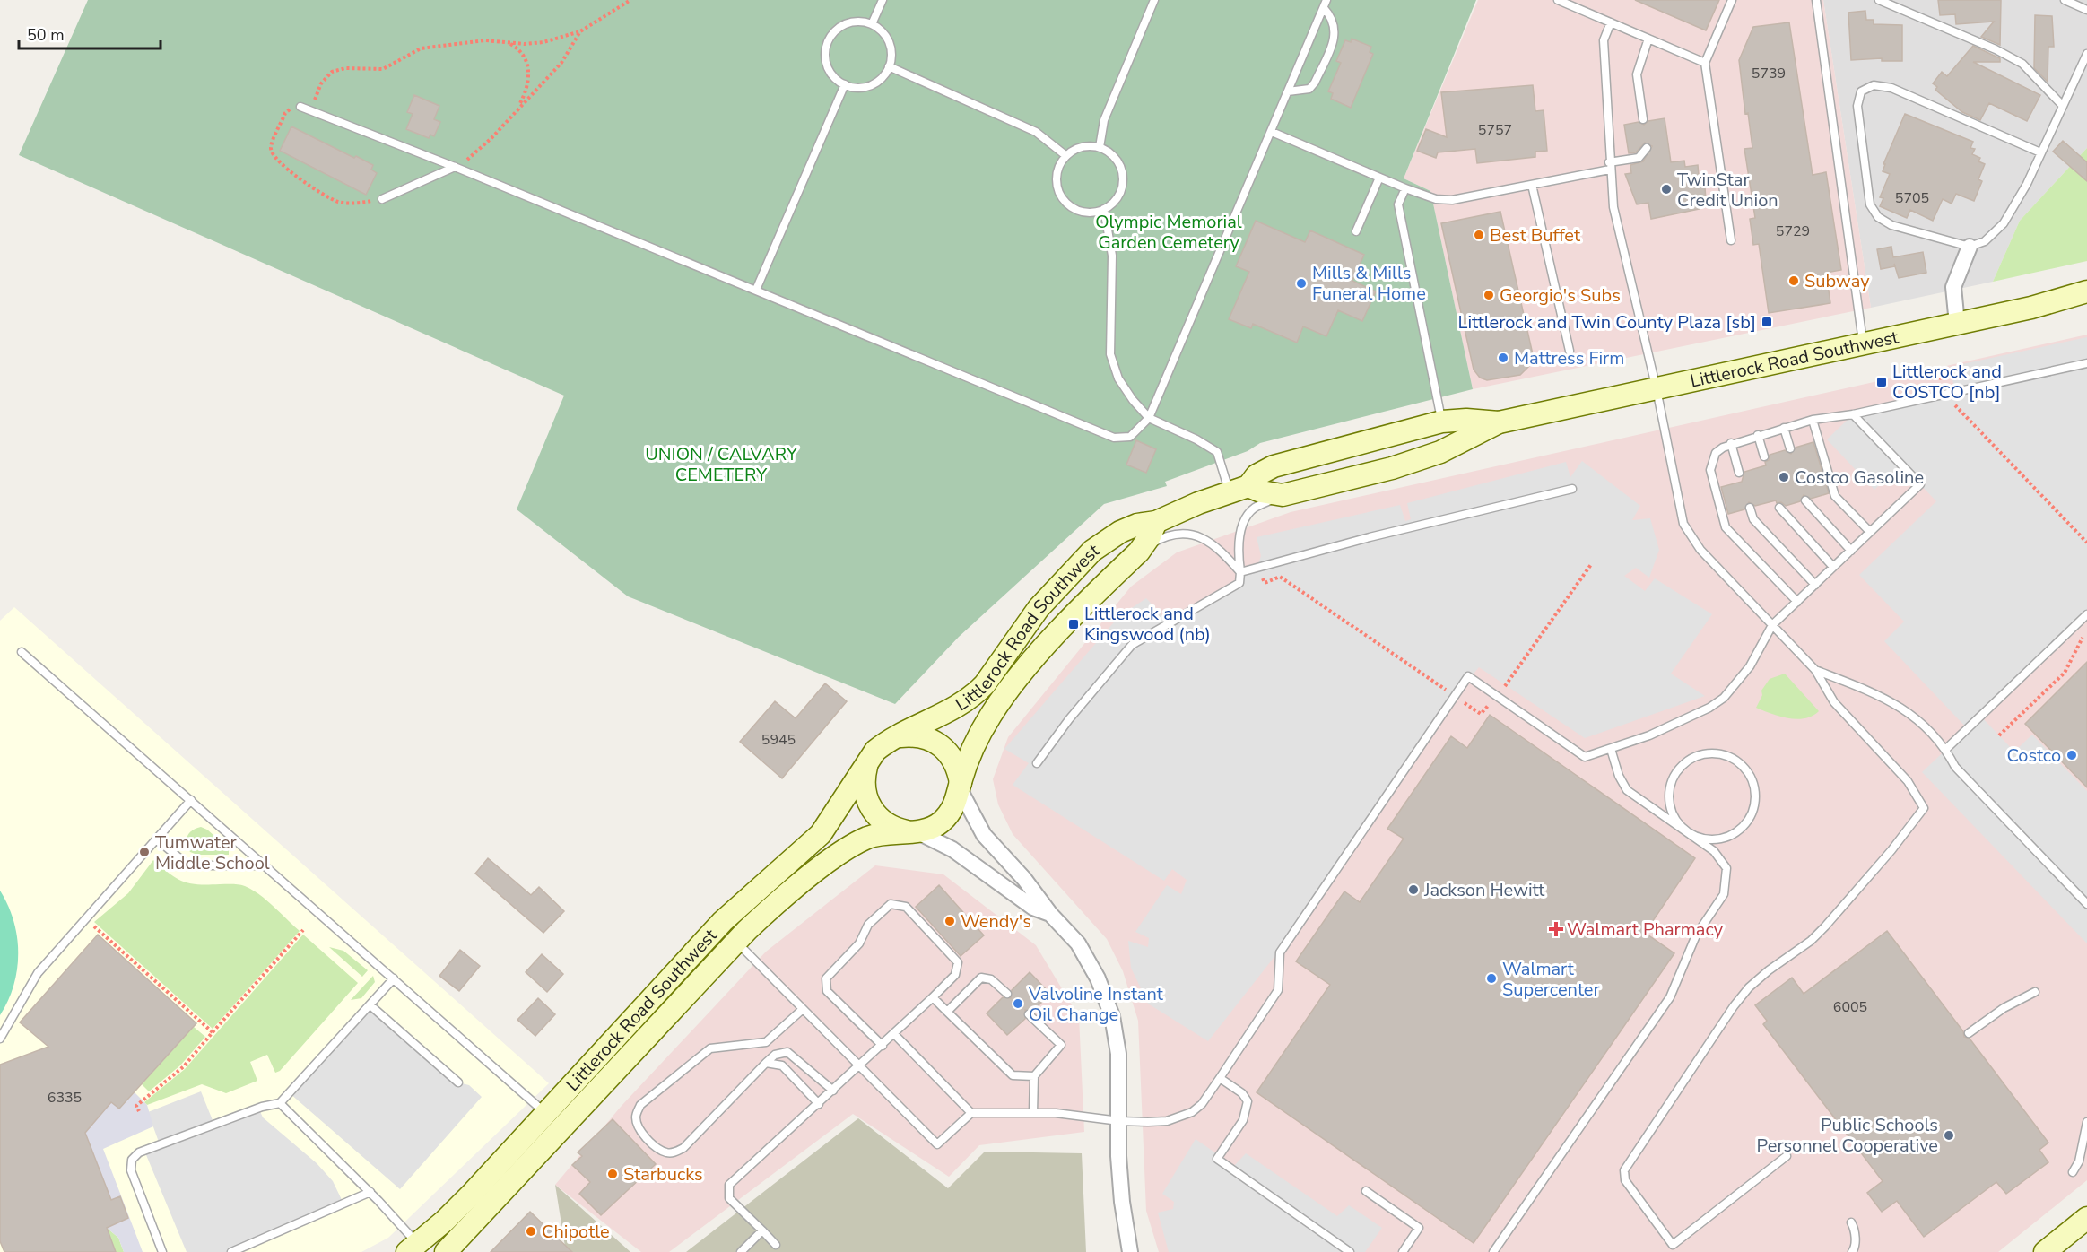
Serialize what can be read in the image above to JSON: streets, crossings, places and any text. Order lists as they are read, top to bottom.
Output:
{
  "streets": {
    "main road": ["Littlerock Road Southwest"]
  },
  "parks": ["Olympic Memorial Garden Cemetery", "UNION / CALVARY CEMETERY"],
  "places": {
    "other": [
      "TwinStar Credit Union",
      "Best Buffet",
      "Subway",
      "Mills & Mills Funeral Home",
      "Georgio's Subs",
      "Mattress Firm",
      "Costco Gasoline",
      "Costco",
      "Tumwater Middle School",
      "Jackson Hewitt",
      "Wendy's",
      "Walmart Supercenter",
      "Valvoline Instant Oil Change",
      "Public Schools Personnel Cooperative",
      "Starbucks",
      "Chipotle"
    ],
    "transit": ["Littlerock and Twin County Plaza [sb]", "Littlerock and COSTCO [nb]", "Littlerock and Kingswood (nb)"],
    "health": ["Walmart Pharmacy"]
  },
  "house_numbers": [
    "5739",
    "5757",
    "5705",
    "5729",
    "5945",
    "6005",
    "6335"
  ],
  "scale_bar": "50 m"
}
